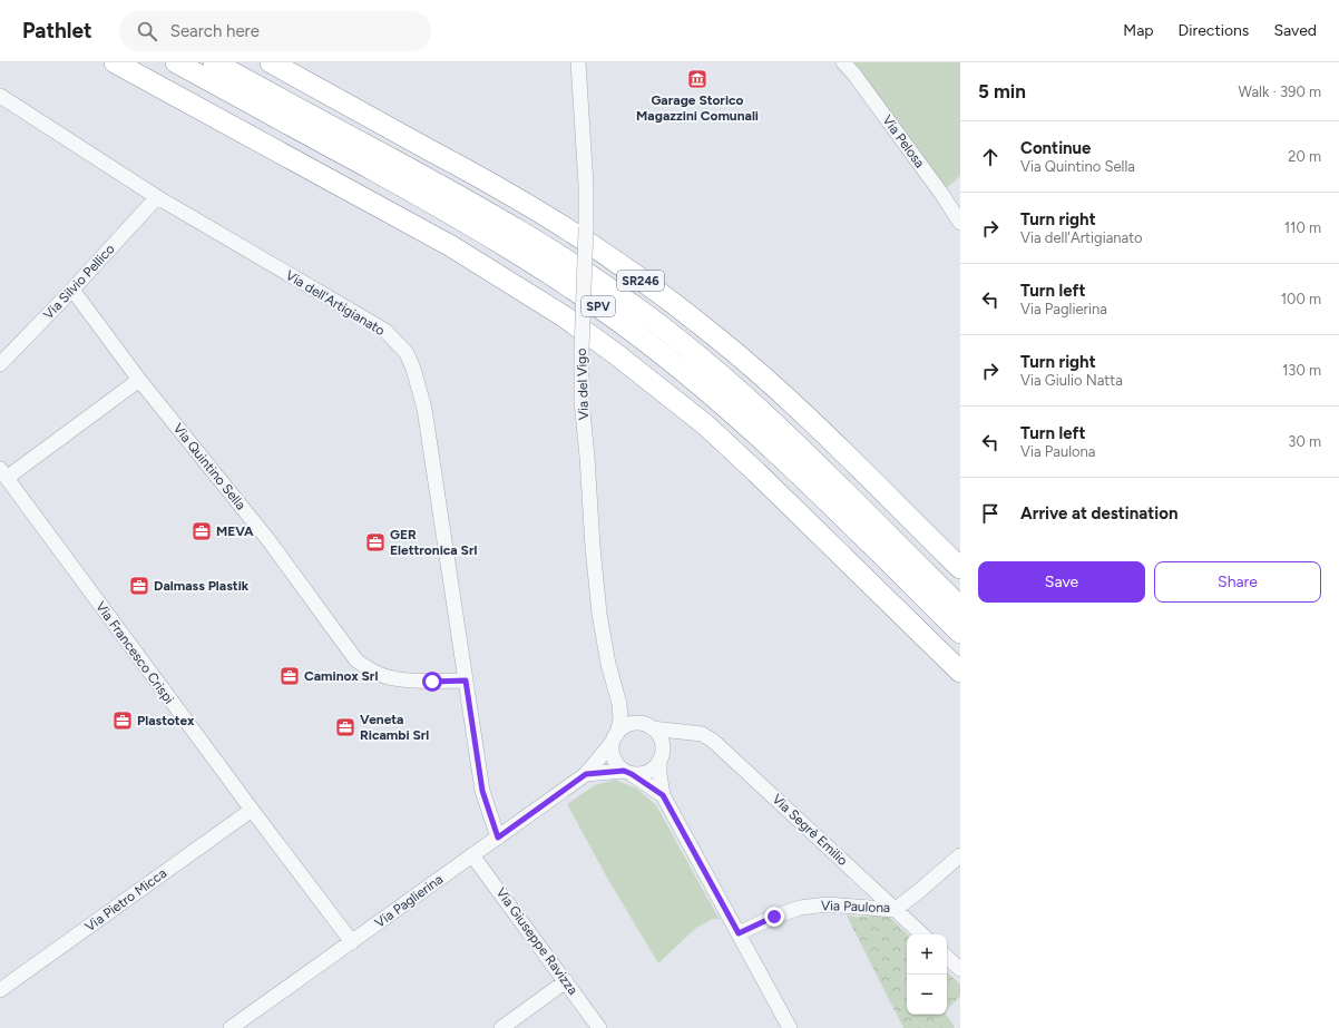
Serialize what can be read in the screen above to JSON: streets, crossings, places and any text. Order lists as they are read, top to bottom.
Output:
{
  "streets": {
    "highway": ["SR246", "SPV"],
    "street": [
      "Via Pelosa",
      "Via Silvio Pellico",
      "Via dell'Artigianato",
      "Via del Vigo",
      "Via Quintino Sella",
      "Via Francesco Crispi",
      "Via Segrè Emilio",
      "Via Pietro Micca",
      "Via Paglierina",
      "Via Paulona",
      "Via Giuseppe Ravizza"
    ]
  },
  "crossings": [
    ["Via Silvio Pellico", "Via dell'Artigianato"],
    ["Via Silvio Pellico", "Via Quintino Sella"],
    ["Via dell'Artigianato", "Via Quintino Sella"],
    ["Via dell'Artigianato", "Via Paglierina"],
    ["Via del Vigo", "Via Segrè Emilio"],
    ["Via del Vigo", "Via Paglierina"],
    ["Via Francesco Crispi", "Via Pietro Micca"],
    ["Via Francesco Crispi", "Via Paglierina"],
    ["Via Segrè Emilio", "Via Paglierina"],
    ["Via Segrè Emilio", "Via Paulona"],
    ["Via Paglierina", "Via Giuseppe Ravizza"]
  ],
  "places": {
    "museum": ["Garage Storico Magazzini Comunali"],
    "office": [
      "MEVA",
      "GER Elettronica Srl",
      "Dalmass Plastik",
      "Caminox Srl",
      "Plastotex",
      "Veneta Ricambi Srl"
    ]
  },
  "page": {
    "header": "Pathlet",
    "search": "Search here",
    "nav": ["Map", "Directions", "Saved"],
    "heading": ["5 min", "Walk · 390 m"],
    "list": [
      ["Continue", "Via Quintino Sella", "20 m"],
      ["Turn right", "Via dell'Artigianato", "110 m"],
      ["Turn left", "Via Paglierina", "100 m"],
      ["Turn right", "Via Giulio Natta", "130 m"],
      ["Turn left", "Via Paulona", "30 m"],
      "Arrive at destination"
    ],
    "buttons": ["Save", "Share"],
    "map_buttons": ["+", "−"]
  }
}
